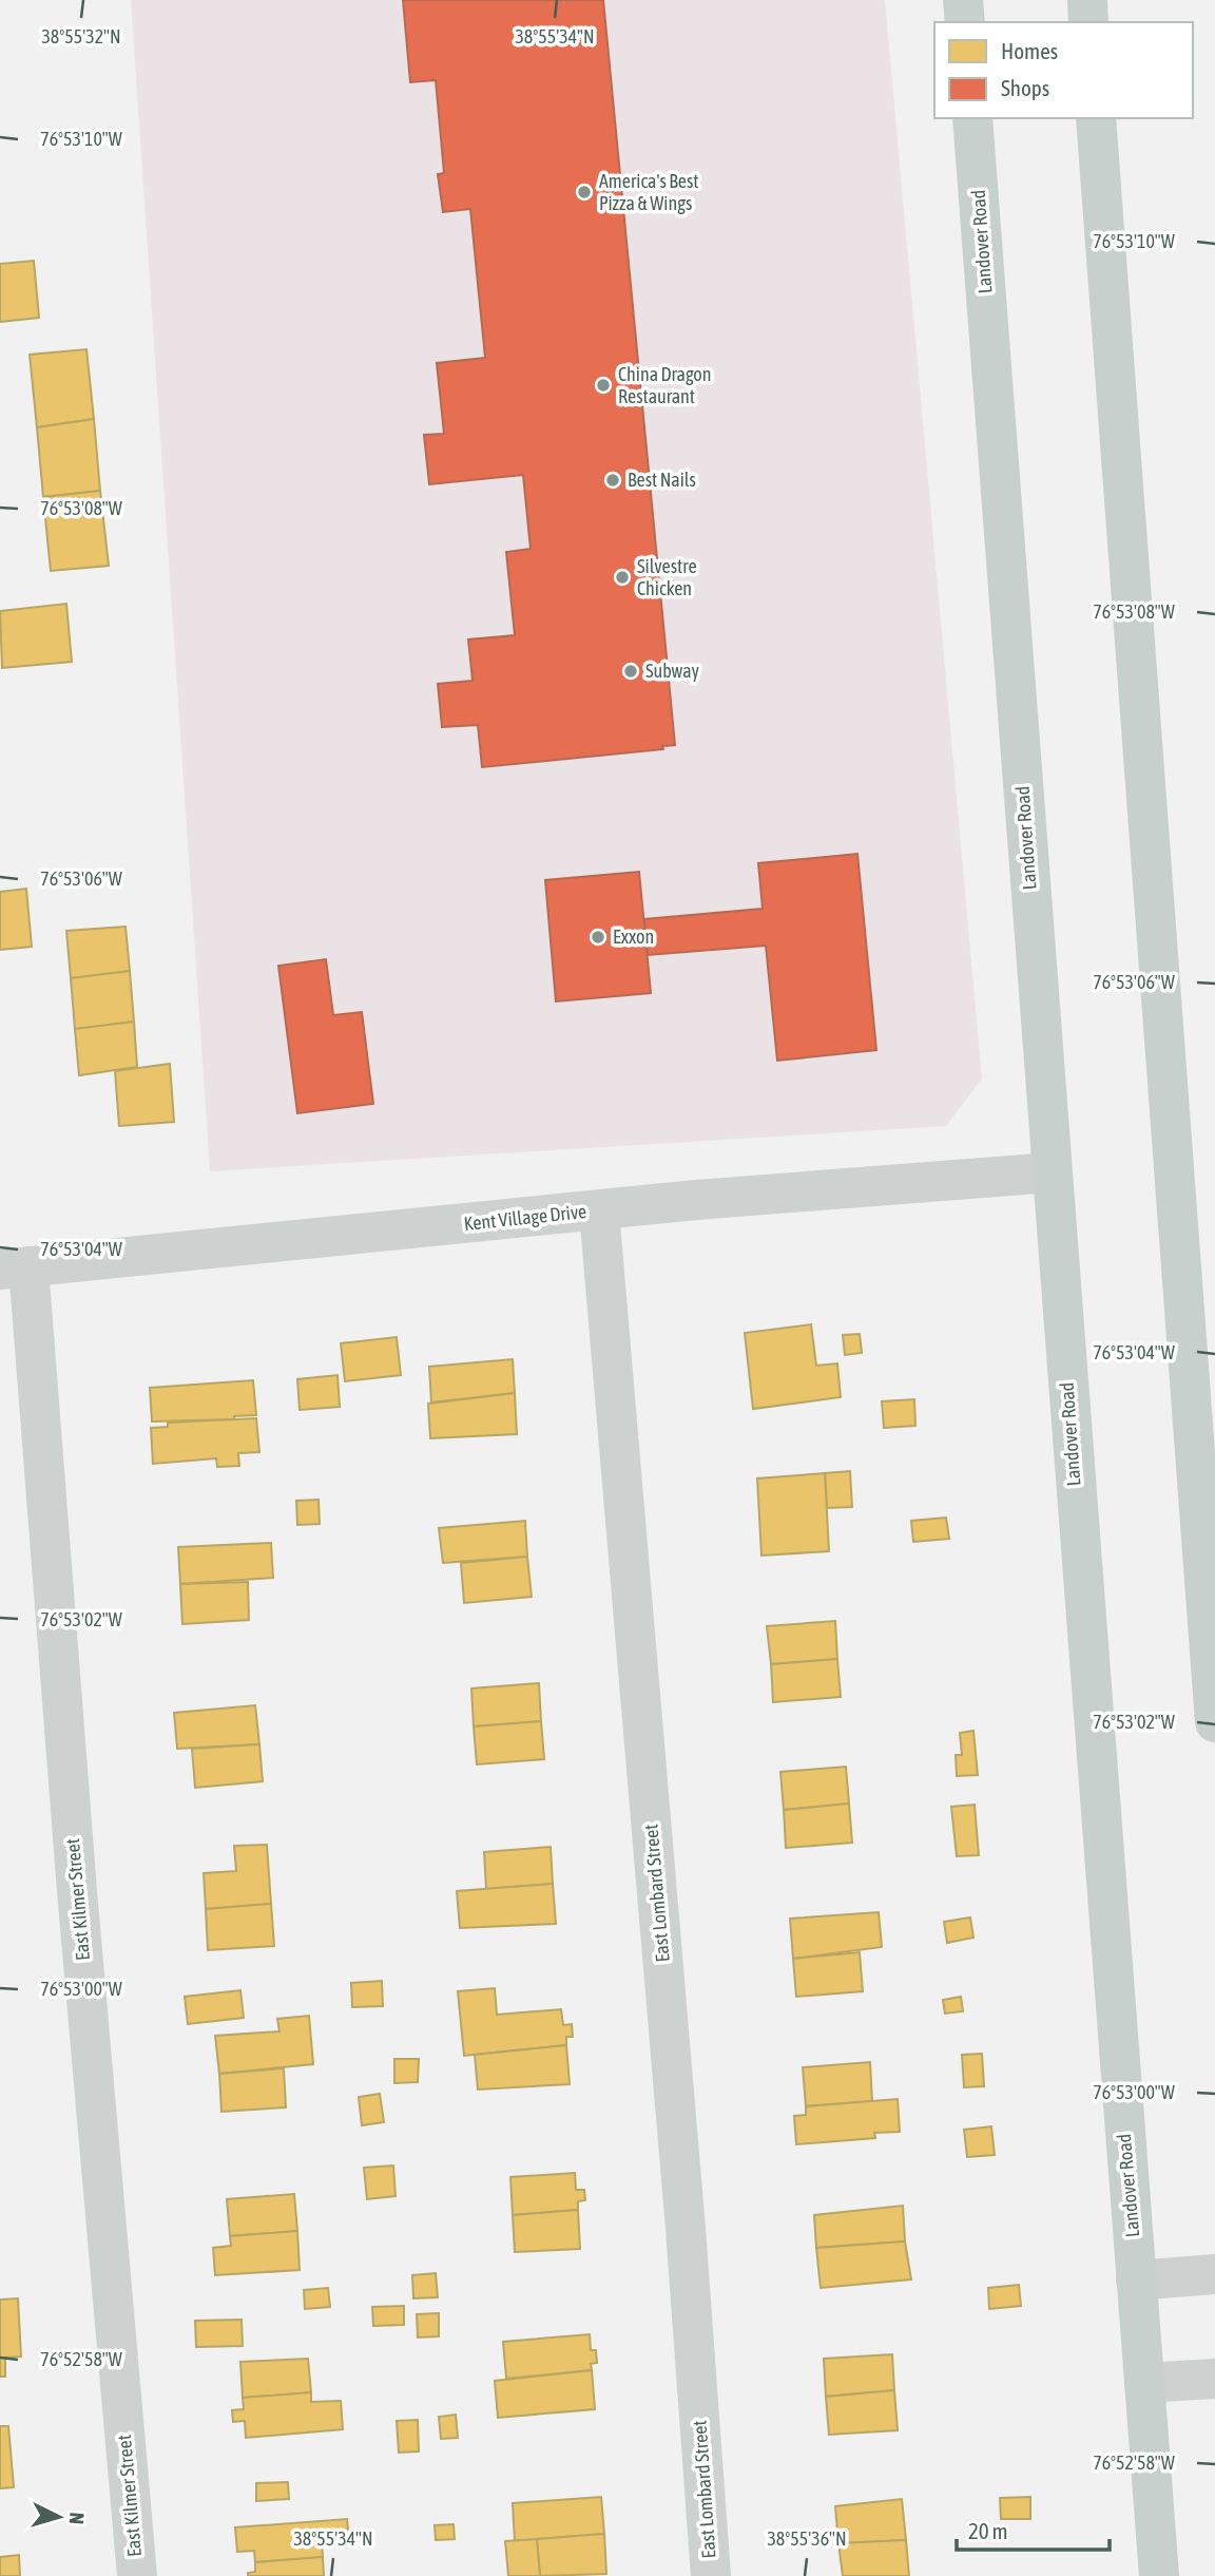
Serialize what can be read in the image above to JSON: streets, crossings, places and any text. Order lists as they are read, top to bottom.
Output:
{
  "streets": {
    "main road": ["Landover Road"],
    "street": ["Kent Village Drive", "East Lombard Street", "East Kilmer Street"]
  },
  "crossings": [
    ["Landover Road", "Kent Village Drive"],
    ["Kent Village Drive", "East Lombard Street"],
    ["Kent Village Drive", "East Kilmer Street"]
  ],
  "places": [
    "America's Best Pizza & Wings",
    "China Dragon Restaurant",
    "Best Nails",
    "Silvestre Chicken",
    "Subway",
    "Exxon"
  ],
  "legend": ["Homes", "Shops"],
  "scale_bar": "20 m",
  "north": "right",
  "coordinates": [
    "38°55'32\"N",
    "38°55'34\"N",
    "76°53'10\"W",
    "76°53'08\"W",
    "76°53'06\"W",
    "76°53'04\"W",
    "76°53'02\"W",
    "76°53'00\"W",
    "76°52'58\"W",
    "38°55'36\"N"
  ]
}
